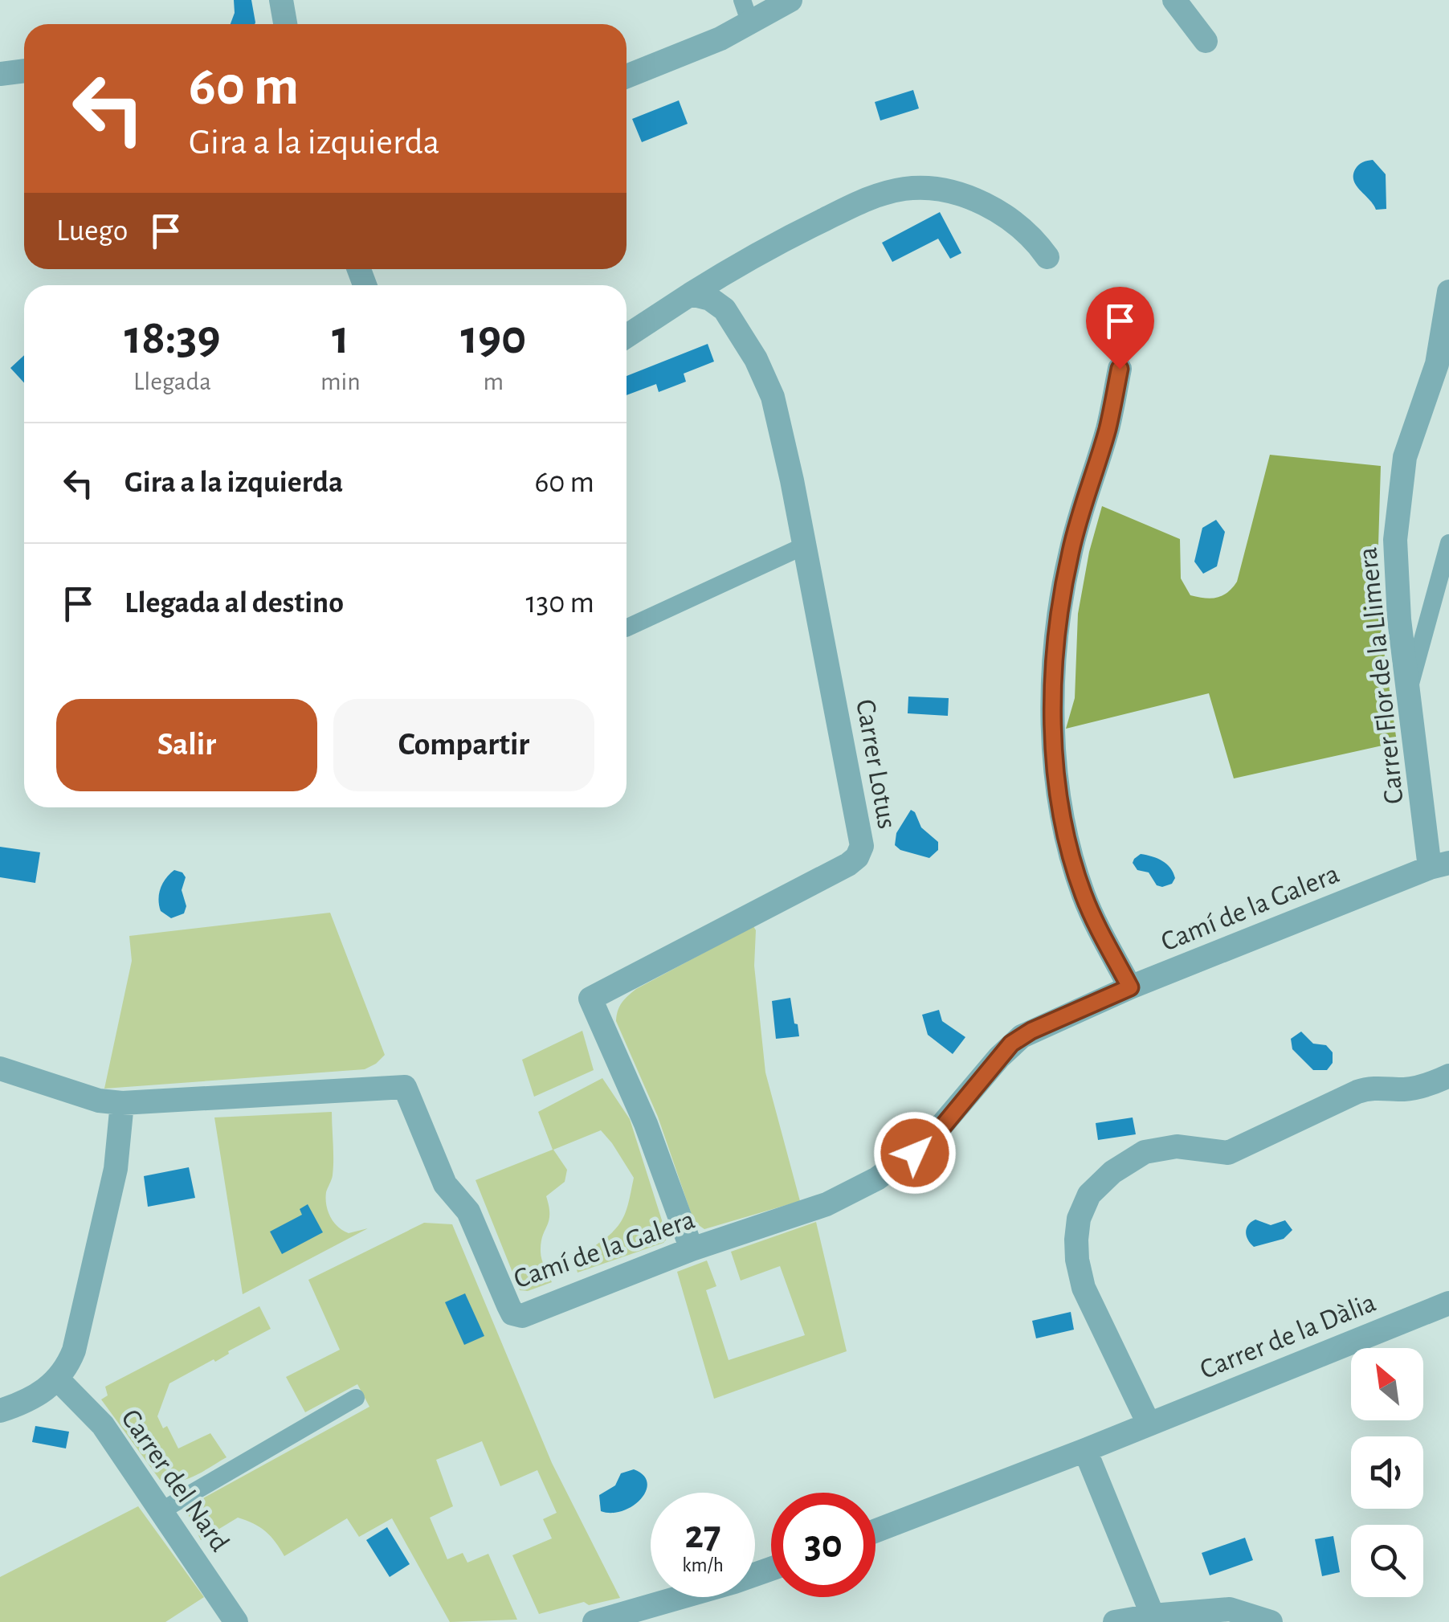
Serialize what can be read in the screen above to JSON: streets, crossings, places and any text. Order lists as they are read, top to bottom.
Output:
{
  "streets": {
    "street": [
      "Carrer Flor de la Llimera",
      "Carrer Lotus",
      "Camí de la Galera",
      "Carrer de la Dàlia",
      "Carrer del Nard"
    ]
  },
  "crossings": [
    ["Carrer Flor de la Llimera", "Camí de la Galera"],
    ["Carrer Lotus", "Camí de la Galera"]
  ],
  "north": "top left",
  "page": {
    "turn": ["60 m", "Gira a la izquierda"],
    "then": "Luego",
    "eta": [
      "18:39",
      "Llegada",
      "1",
      "min",
      "190",
      "m"
    ],
    "list": [
      {
        "name": "Gira a la izquierda",
        "value": "60 m"
      },
      {
        "name": "Llegada al destino",
        "value": "130 m"
      }
    ],
    "buttons": ["Salir", "Compartir"],
    "speed": "27 km/h",
    "limit": "30"
  }
}
